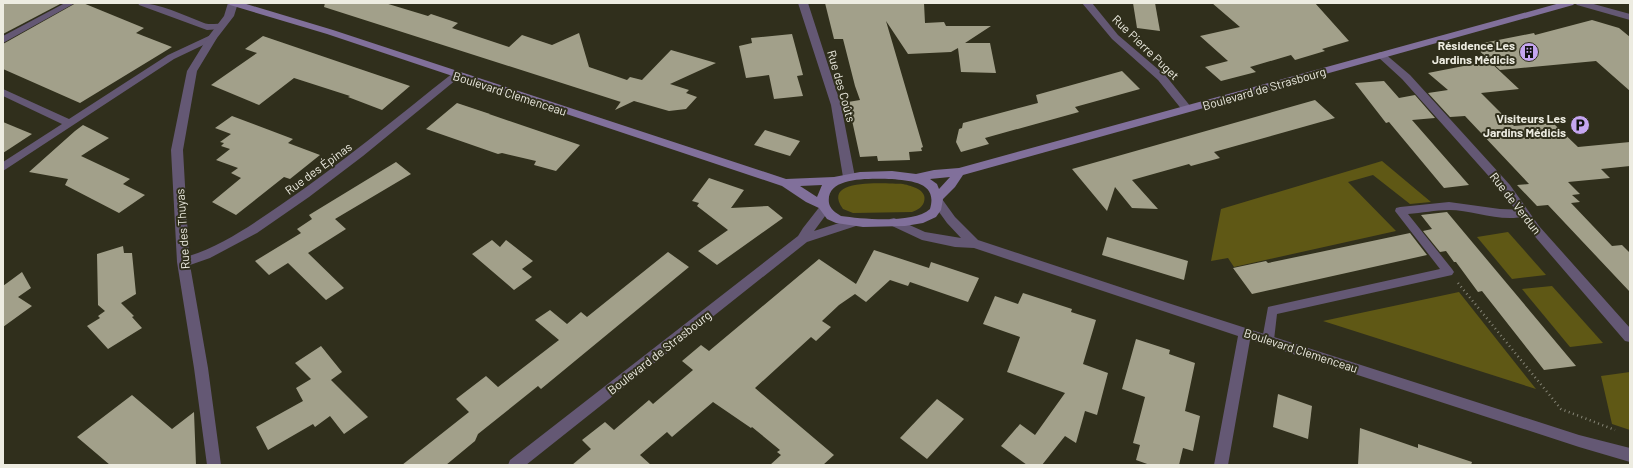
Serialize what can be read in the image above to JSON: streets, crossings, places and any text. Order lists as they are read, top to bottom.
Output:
{
  "streets": {
    "main road": ["Boulevard de Strasbourg", "Boulevard Clemenceau"],
    "street": [
      "Rue Pierre Puget",
      "Rue des Coûts",
      "Rue des Épinas",
      "Rue de Verdun",
      "Rue des Thuyas"
    ]
  },
  "crossings": [
    ["Rue Pierre Puget", "Boulevard de Strasbourg"],
    ["Rue des Coûts", "Boulevard Clemenceau"],
    ["Boulevard de Strasbourg", "Boulevard Clemenceau"],
    ["Boulevard de Strasbourg", "Rue de Verdun"],
    ["Boulevard Clemenceau", "Rue des Épinas"],
    ["Boulevard Clemenceau", "Rue des Thuyas"],
    ["Rue des Épinas", "Rue des Thuyas"]
  ],
  "places": {
    "building": ["Résidence Les Jardins Médicis"],
    "parking": ["Visiteurs Les Jardins Médicis"]
  }
}
